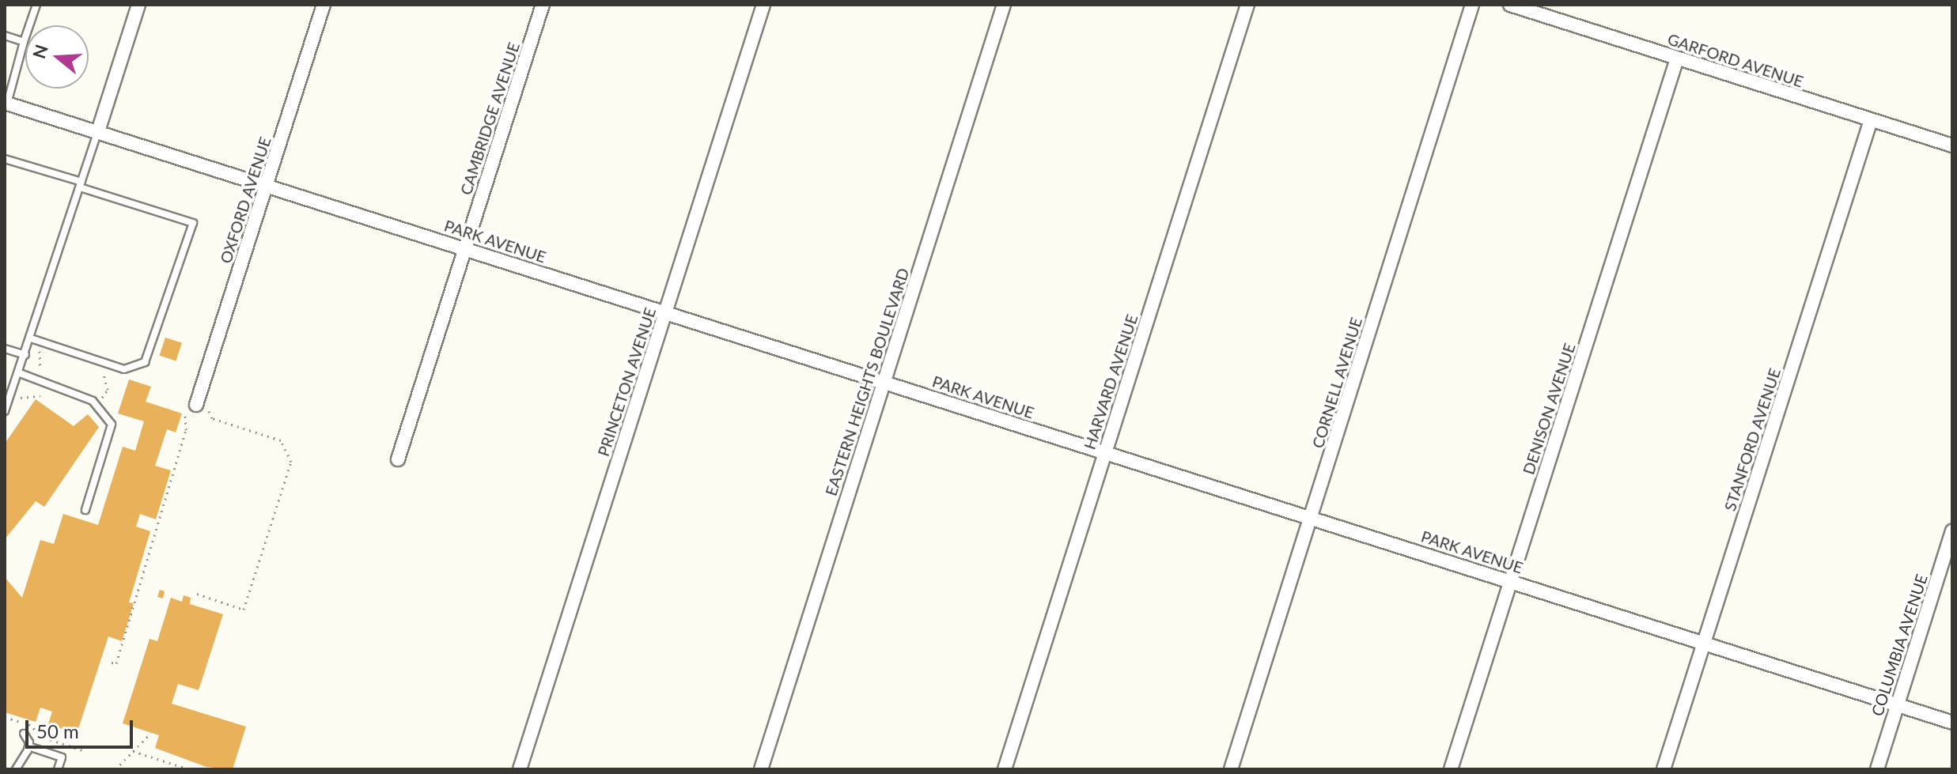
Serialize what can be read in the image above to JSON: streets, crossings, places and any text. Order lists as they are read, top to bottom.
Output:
{
  "streets": {
    "street": [
      "GARFORD AVENUE",
      "CAMBRIDGE AVENUE",
      "OXFORD AVENUE",
      "PARK AVENUE",
      "PRINCETON AVENUE",
      "EASTERN HEIGHTS BOULEVARD",
      "HARVARD AVENUE",
      "CORNELL AVENUE",
      "DENISON AVENUE",
      "STANFORD AVENUE",
      "COLUMBIA AVENUE"
    ]
  },
  "crossings": [
    ["GARFORD AVENUE", "DENISON AVENUE"],
    ["GARFORD AVENUE", "STANFORD AVENUE"],
    ["CAMBRIDGE AVENUE", "PARK AVENUE"],
    ["OXFORD AVENUE", "PARK AVENUE"],
    ["PARK AVENUE", "PRINCETON AVENUE"],
    ["PARK AVENUE", "EASTERN HEIGHTS BOULEVARD"],
    ["PARK AVENUE", "HARVARD AVENUE"],
    ["PARK AVENUE", "CORNELL AVENUE"],
    ["PARK AVENUE", "DENISON AVENUE"],
    ["PARK AVENUE", "STANFORD AVENUE"],
    ["PARK AVENUE", "COLUMBIA AVENUE"]
  ],
  "scale_bar": "50 m",
  "north": "left"
}
